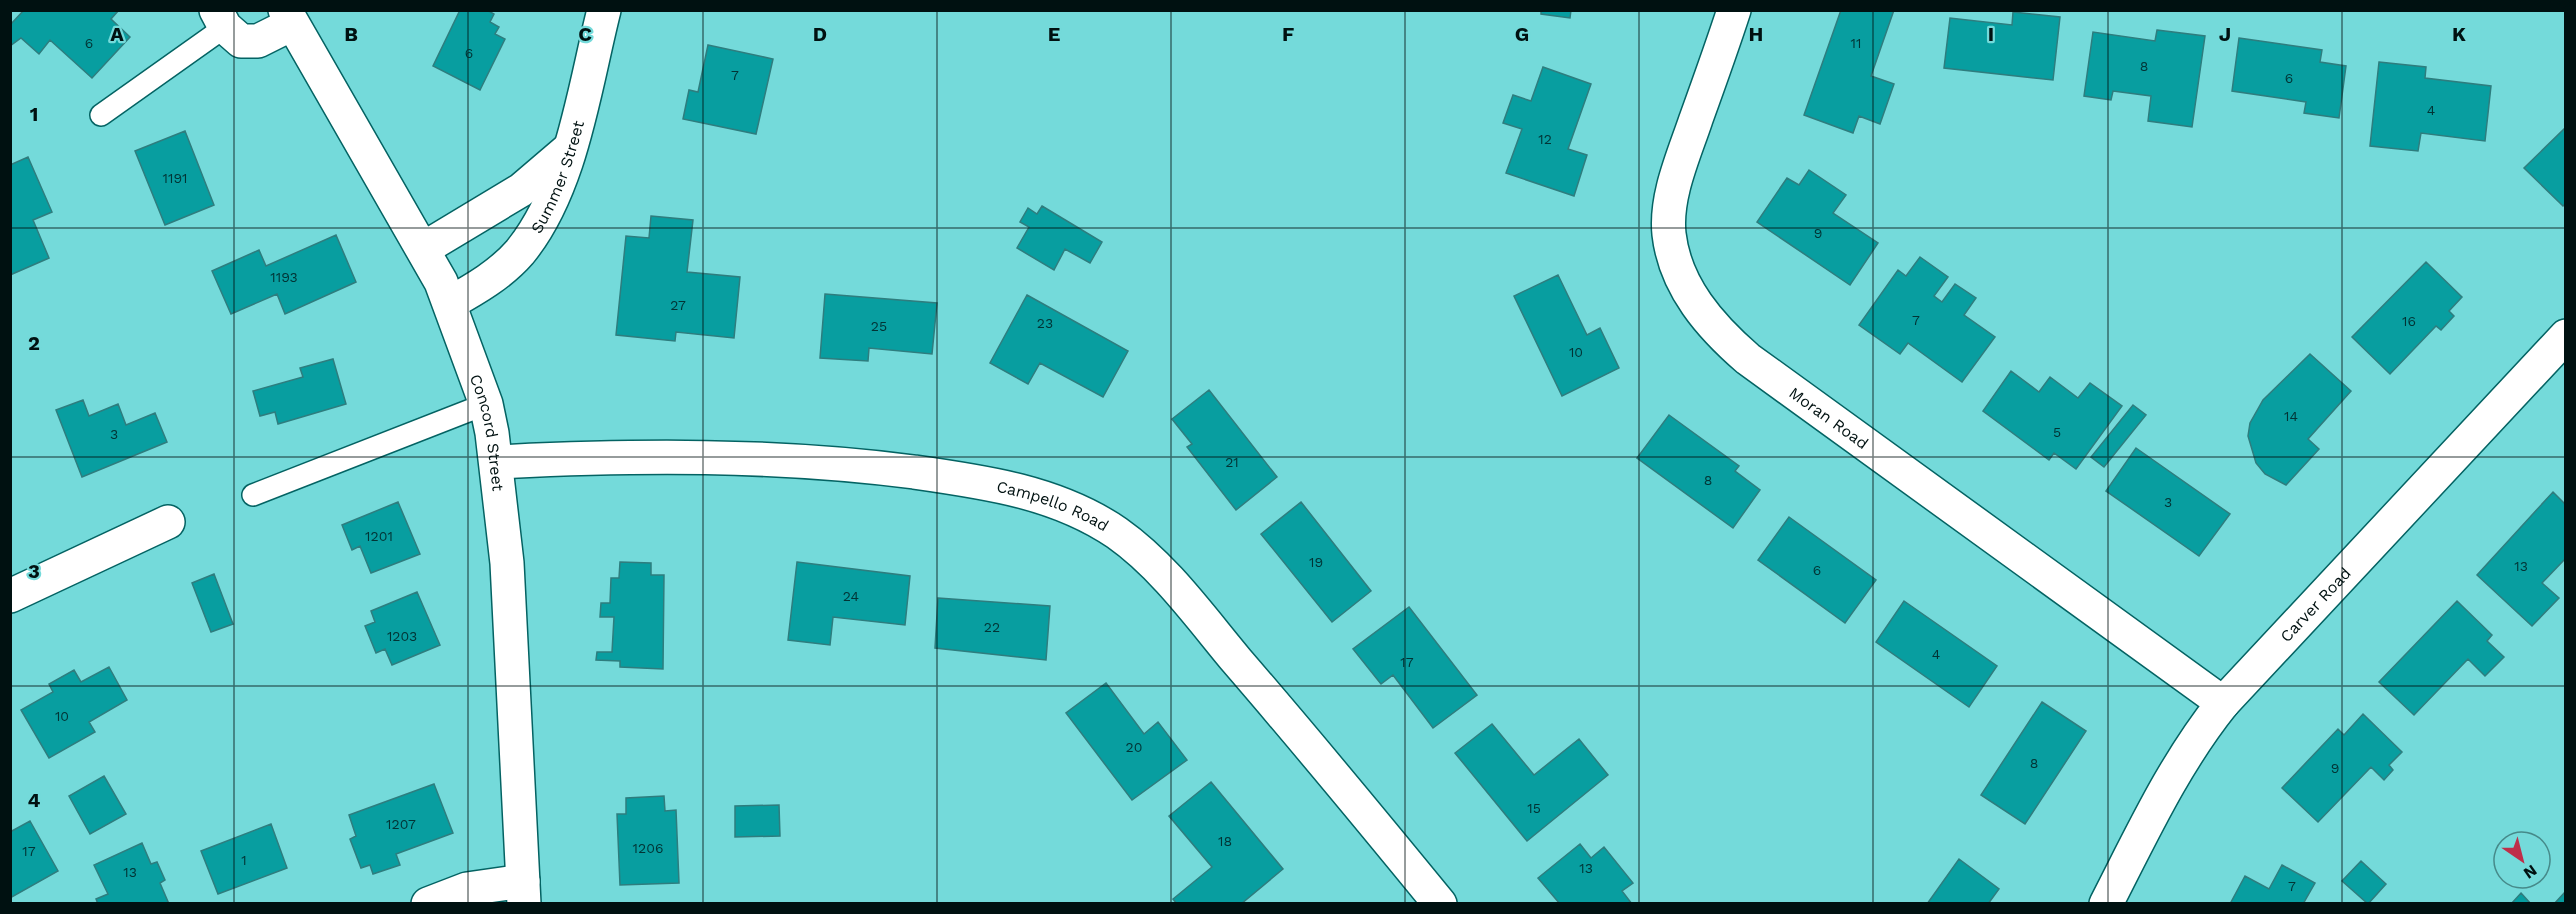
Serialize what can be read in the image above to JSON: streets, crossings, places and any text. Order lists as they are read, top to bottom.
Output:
{
  "streets": {
    "street": [
      "Summer Street",
      "Moran Road",
      "Concord Street",
      "Campello Road",
      "Carver Road"
    ]
  },
  "crossings": [
    ["Summer Street", "Concord Street"],
    ["Moran Road", "Carver Road"],
    ["Concord Street", "Campello Road"]
  ],
  "house_numbers": [
    "6",
    "11",
    "6",
    "8",
    "7",
    "6",
    "4",
    "12",
    "1191",
    "9",
    "1193",
    "27",
    "7",
    "16",
    "23",
    "25",
    "10",
    "14",
    "5",
    "3",
    "21",
    "8",
    "3",
    "1201",
    "19",
    "13",
    "6",
    "24",
    "22",
    "1203",
    "4",
    "17",
    "10",
    "20",
    "8",
    "9",
    "15",
    "1207",
    "18",
    "1206",
    "17",
    "1",
    "13",
    "13",
    "7"
  ],
  "north": "bottom right",
  "grid": {
    "columns": [
      "A",
      "B",
      "C",
      "D",
      "E",
      "F",
      "G",
      "H",
      "I",
      "J",
      "K"
    ],
    "rows": [
      "1",
      "2",
      "3",
      "4"
    ]
  }
}
